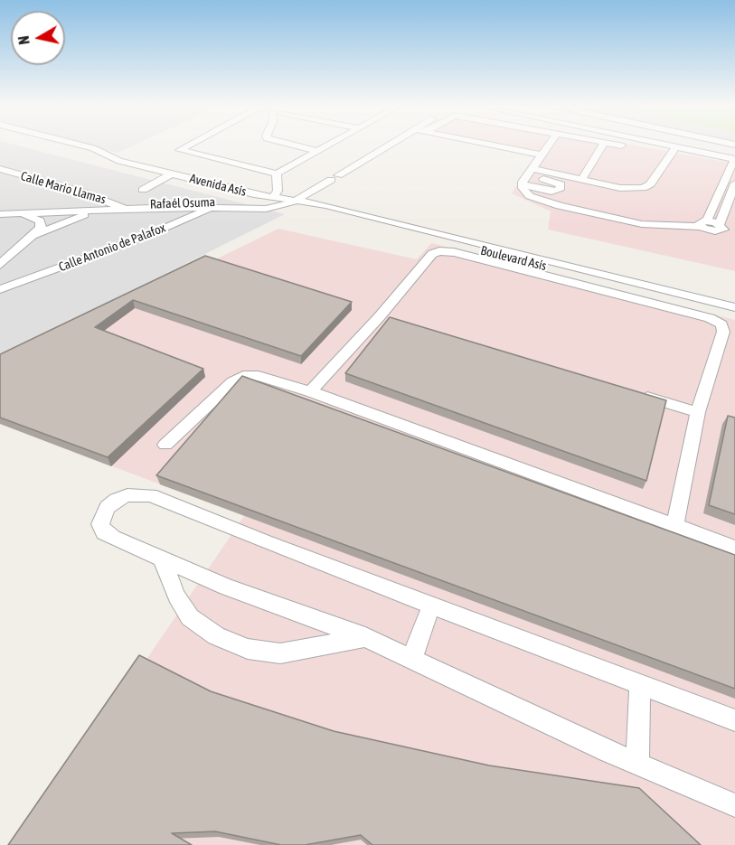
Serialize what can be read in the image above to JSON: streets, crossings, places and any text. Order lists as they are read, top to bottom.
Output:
{
  "streets": {
    "street": [
      "Avenida Asís",
      "Calle Mario Llamas",
      "Rafaél Osuma",
      "Calle Antonio de Palafox",
      "Boulevard Asís"
    ]
  },
  "crossings": [
    ["Avenida Asís", "Rafaél Osuma"],
    ["Avenida Asís", "Boulevard Asís"],
    ["Calle Mario Llamas", "Rafaél Osuma"],
    ["Rafaél Osuma", "Calle Antonio de Palafox"],
    ["Rafaél Osuma", "Boulevard Asís"]
  ],
  "north": "left"
}
